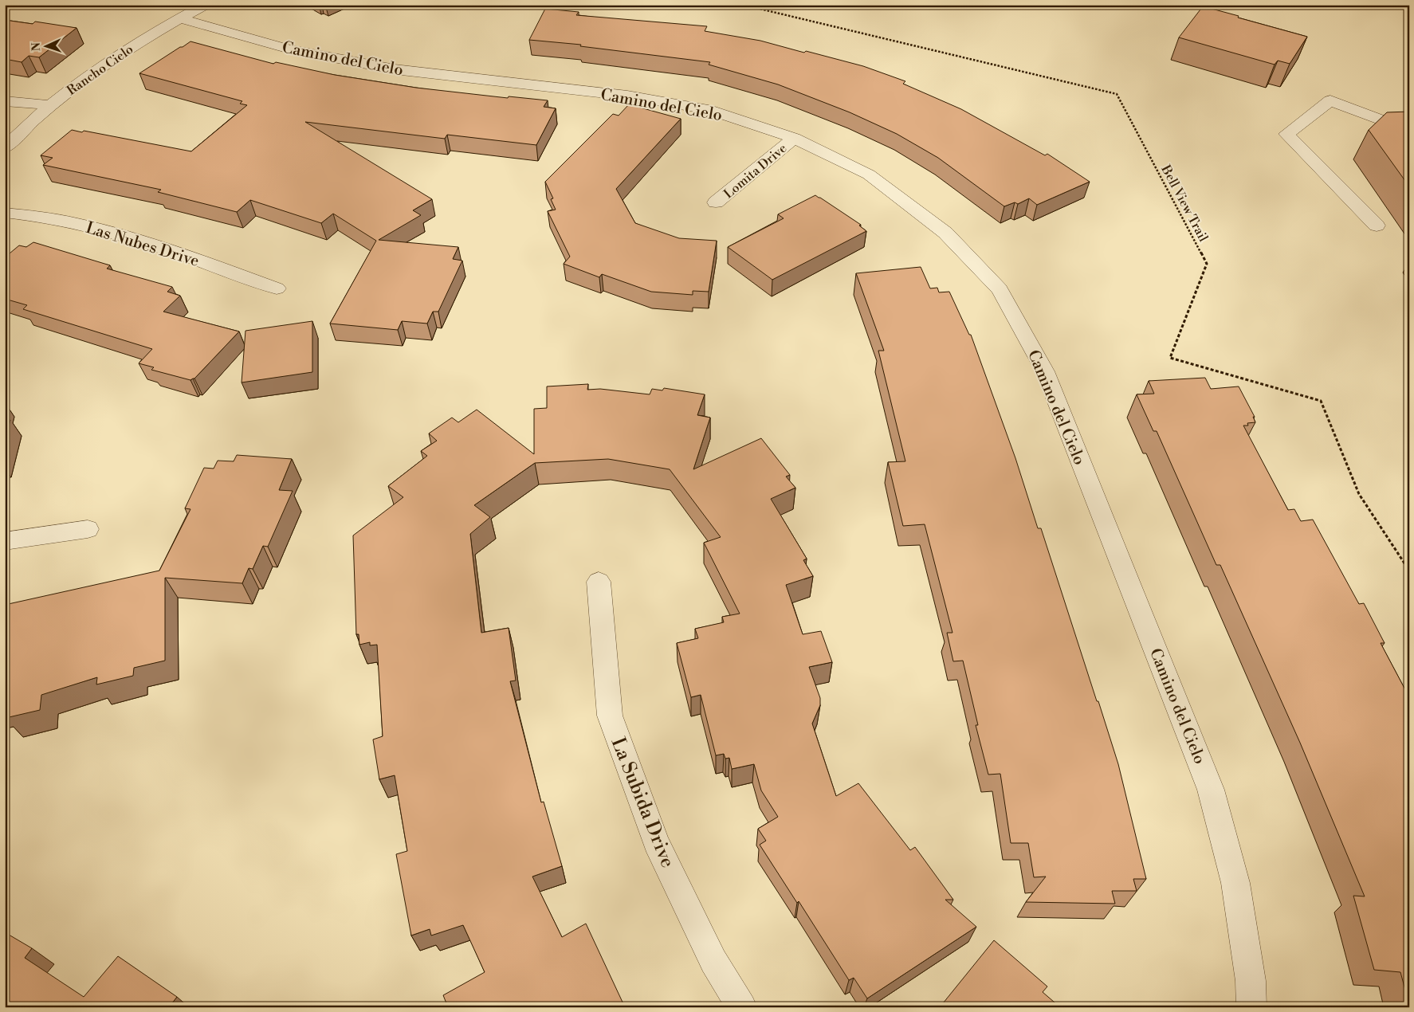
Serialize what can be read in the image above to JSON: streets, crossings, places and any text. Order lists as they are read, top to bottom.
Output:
{
  "streets": {
    "street": [
      "Camino del Cielo",
      "Rancho Cielo",
      "Lomita Drive",
      "Las Nubes Drive",
      "La Subida Drive"
    ],
    "path": ["Bell View Trail"]
  },
  "crossings": [
    ["Camino del Cielo", "Rancho Cielo"],
    ["Camino del Cielo", "Lomita Drive"]
  ],
  "north": "left"
}
